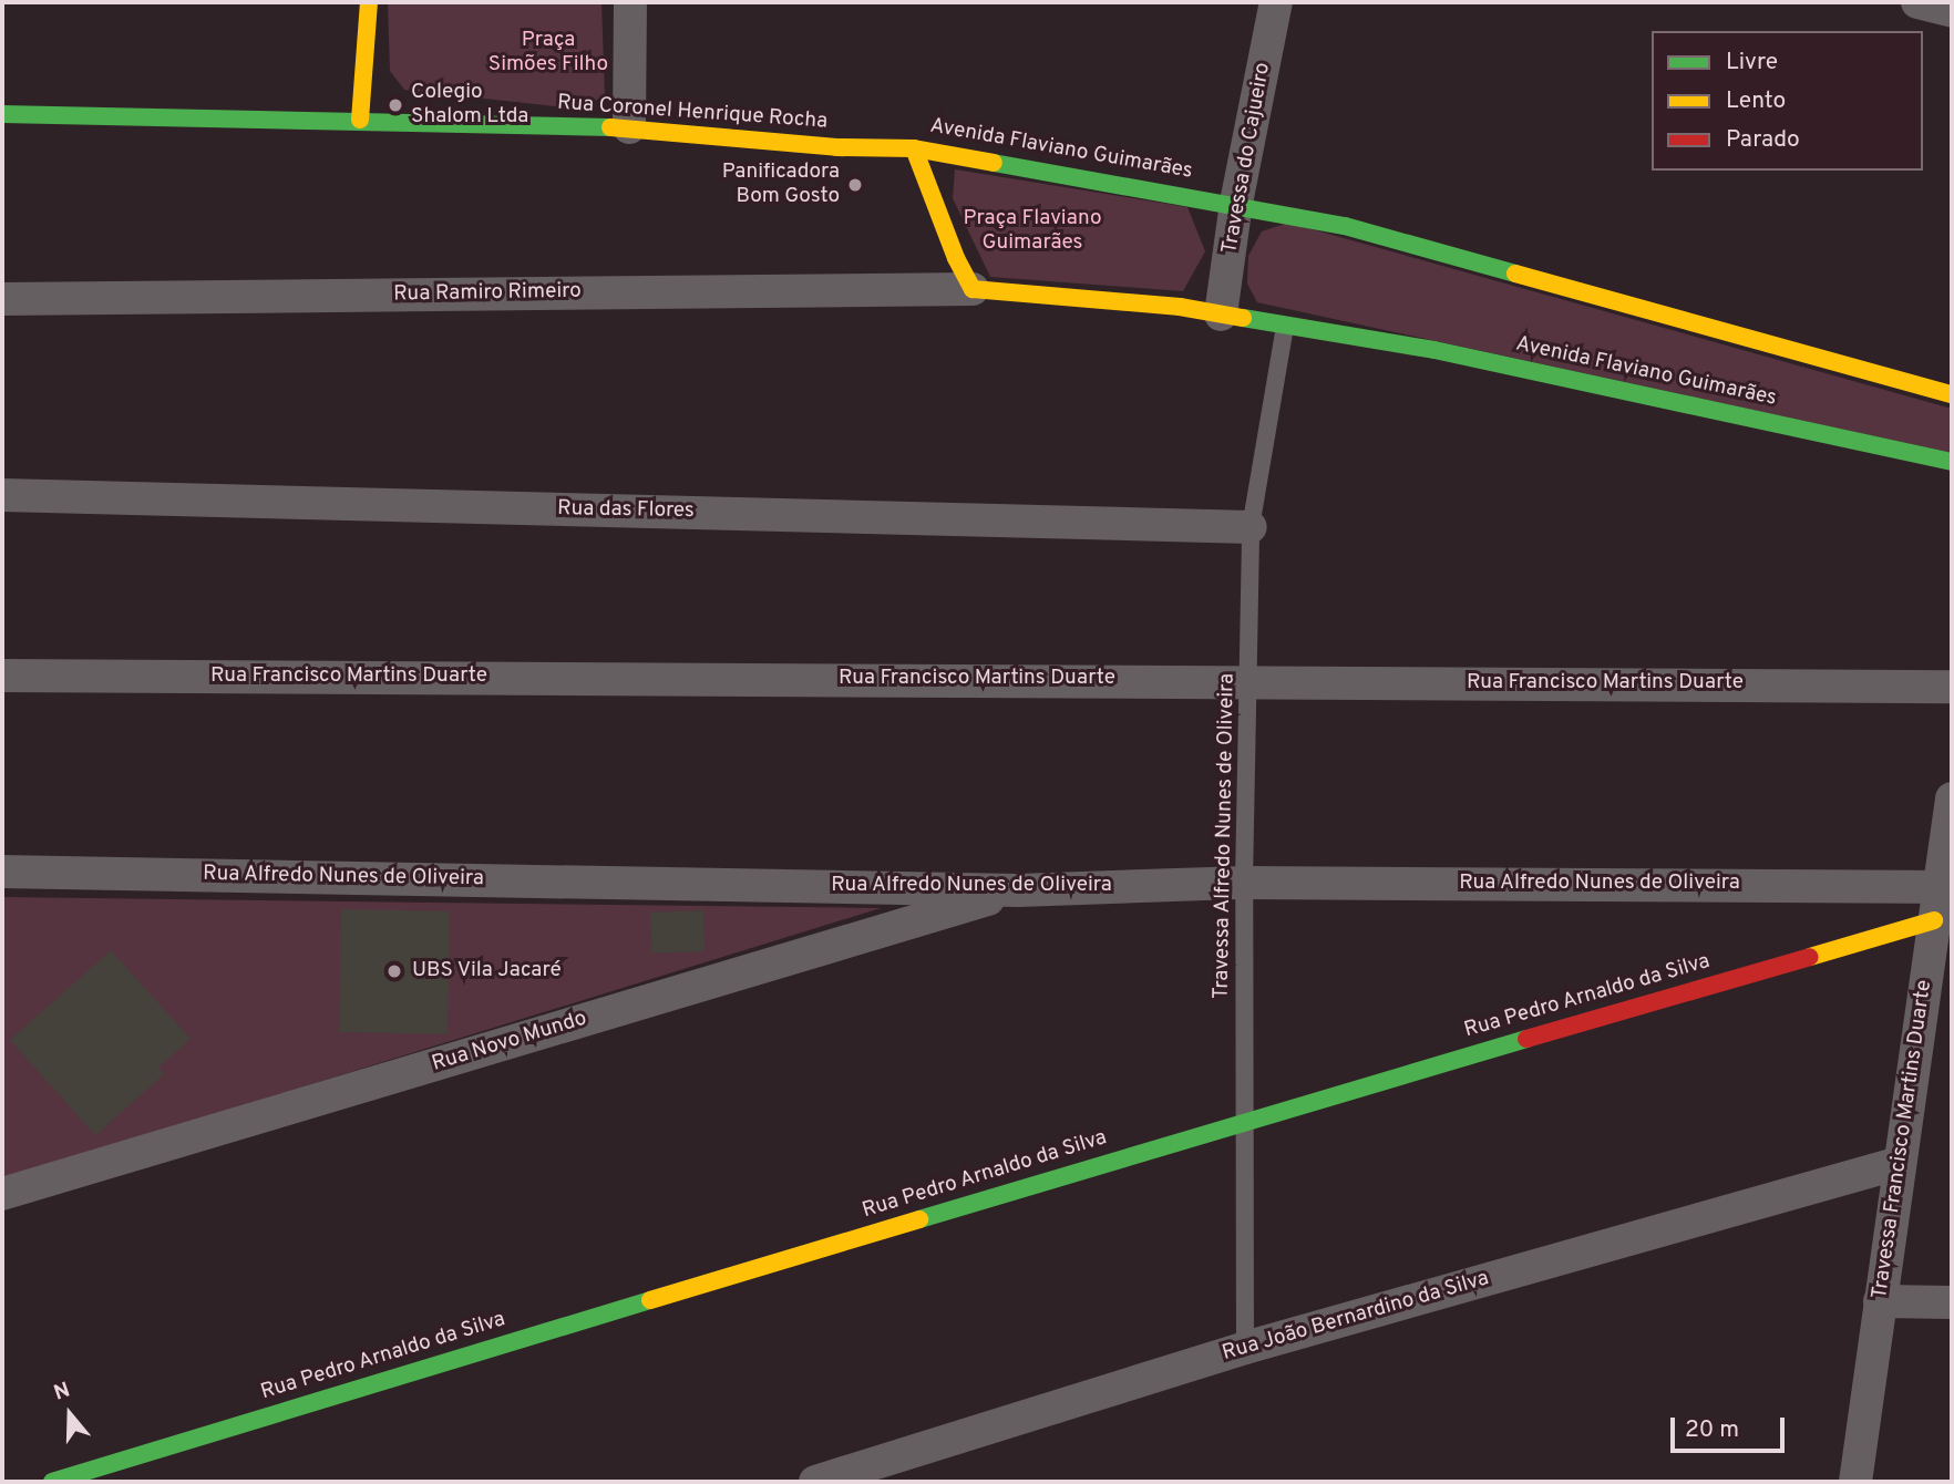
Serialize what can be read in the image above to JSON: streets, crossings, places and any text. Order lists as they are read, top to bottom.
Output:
{
  "streets": {
    "main road": ["Rua Coronel Henrique Rocha", "Avenida Flaviano Guimarães", "Rua Pedro Arnaldo da Silva"],
    "street": [
      "Travessa do Cajueiro",
      "Rua Ramiro Rimeiro",
      "Rua das Flores",
      "Rua Francisco Martins Duarte",
      "Rua Alfredo Nunes de Oliveira",
      "Rua Novo Mundo",
      "Travessa Francisco Martins Duarte",
      "Rua João Bernardino da Silva"
    ],
    "lane": ["Travessa Alfredo Nunes de Oliveira"]
  },
  "crossings": [
    ["Rua Coronel Henrique Rocha", "Avenida Flaviano Guimarães"],
    ["Avenida Flaviano Guimarães", "Travessa do Cajueiro"],
    ["Avenida Flaviano Guimarães", "Rua Ramiro Rimeiro"],
    ["Avenida Flaviano Guimarães", "Travessa Alfredo Nunes de Oliveira"],
    ["Rua das Flores", "Travessa Alfredo Nunes de Oliveira"],
    ["Rua Francisco Martins Duarte", "Travessa Alfredo Nunes de Oliveira"],
    ["Travessa Alfredo Nunes de Oliveira", "Rua Alfredo Nunes de Oliveira"],
    ["Travessa Alfredo Nunes de Oliveira", "Rua Pedro Arnaldo da Silva"],
    ["Travessa Alfredo Nunes de Oliveira", "Rua João Bernardino da Silva"],
    ["Rua Alfredo Nunes de Oliveira", "Rua Novo Mundo"],
    ["Rua Alfredo Nunes de Oliveira", "Travessa Francisco Martins Duarte"],
    ["Rua Pedro Arnaldo da Silva", "Travessa Francisco Martins Duarte"],
    ["Travessa Francisco Martins Duarte", "Rua João Bernardino da Silva"]
  ],
  "parks": ["Praça Simões Filho", "Praça Flaviano Guimarães"],
  "places": ["Colegio Shalom Ltda", "Panificadora Bom Gosto", "UBS Vila Jacaré"],
  "legend": ["Livre", "Lento", "Parado"],
  "scale_bar": "20 m",
  "north": "top"
}
